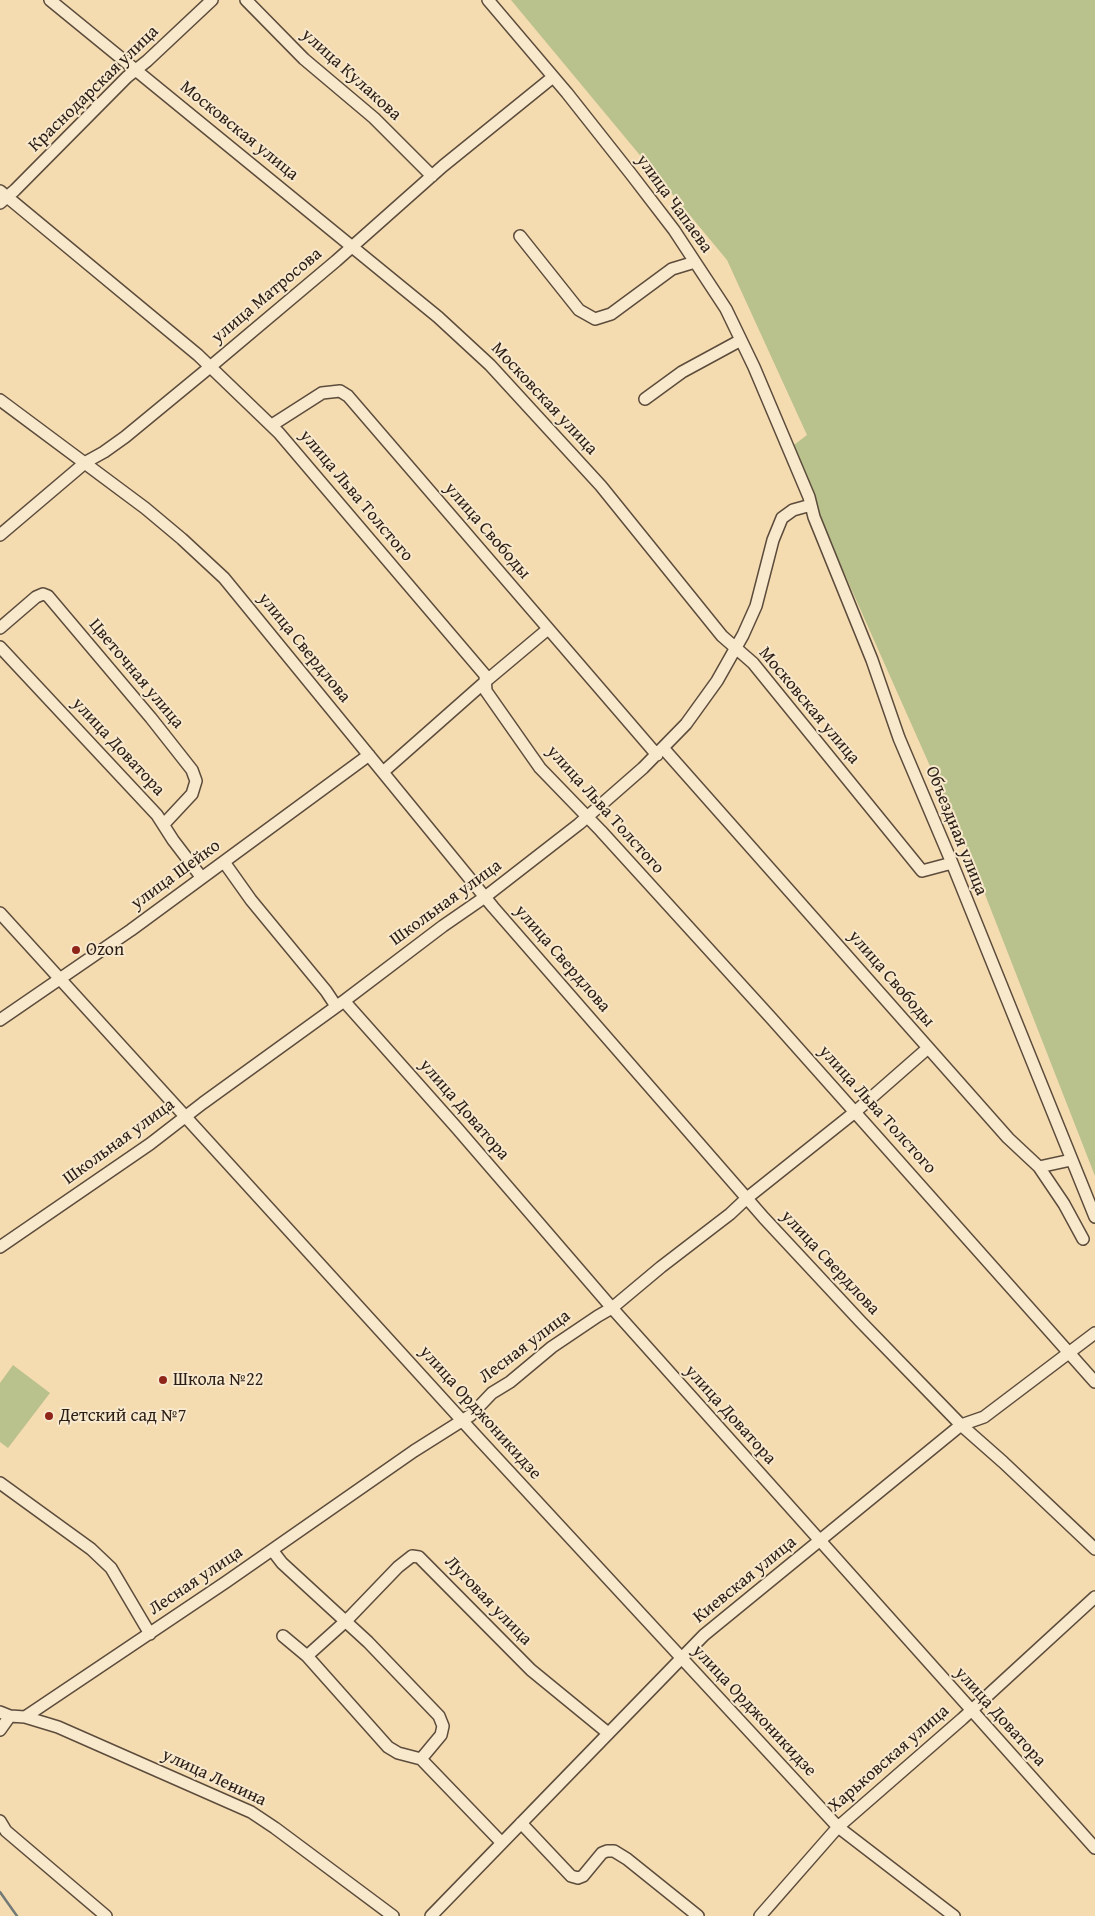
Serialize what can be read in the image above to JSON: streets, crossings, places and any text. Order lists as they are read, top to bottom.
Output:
{
  "streets": {
    "street": [
      "улица Кулакова",
      "Краснодарская улица",
      "Московская улица",
      "улица Чапаева",
      "улица Матросова",
      "улица Льва Толстого",
      "улица Свободы",
      "улица Свердлова",
      "Цветочная улица",
      "улица Доватора",
      "Объездная улица",
      "улица Шейко",
      "Школьная улица",
      "Лесная улица",
      "улица Орджоникидзе",
      "Киевская улица",
      "Луговая улица",
      "Харьковская улица",
      "улица Ленина"
    ]
  },
  "crossings": [
    ["улица Кулакова", "улица Матросова"],
    ["Краснодарская улица", "Московская улица"],
    ["Краснодарская улица", "улица Льва Толстого"],
    ["Московская улица", "улица Матросова"],
    ["Московская улица", "Объездная улица"],
    ["Московская улица", "Школьная улица"],
    ["улица Чапаева", "улица Матросова"],
    ["улица Чапаева", "Объездная улица"],
    ["улица Матросова", "улица Льва Толстого"],
    ["улица Матросова", "улица Свердлова"],
    ["улица Льва Толстого", "улица Свободы"],
    ["улица Льва Толстого", "Школьная улица"],
    ["улица Льва Толстого", "Лесная улица"],
    ["улица Льва Толстого", "Киевская улица"],
    ["улица Свободы", "Школьная улица"],
    ["улица Свободы", "Лесная улица"],
    ["улица Свердлова", "улица Шейко"],
    ["улица Свердлова", "Школьная улица"],
    ["улица Свердлова", "Лесная улица"],
    ["улица Свердлова", "Киевская улица"],
    ["Цветочная улица", "улица Доватора"],
    ["улица Доватора", "улица Шейко"],
    ["улица Доватора", "Школьная улица"],
    ["улица Доватора", "Лесная улица"],
    ["улица Доватора", "Киевская улица"],
    ["улица Доватора", "Харьковская улица"],
    ["Объездная улица", "Школьная улица"],
    ["улица Шейко", "улица Орджоникидзе"],
    ["Школьная улица", "улица Орджоникидзе"],
    ["Лесная улица", "улица Орджоникидзе"],
    ["Лесная улица", "улица Ленина"],
    ["улица Орджоникидзе", "Киевская улица"],
    ["улица Орджоникидзе", "Харьковская улица"],
    ["Киевская улица", "Луговая улица"]
  ],
  "places": ["Ozon", "Школа №22", "Детский сад №7"]
}
